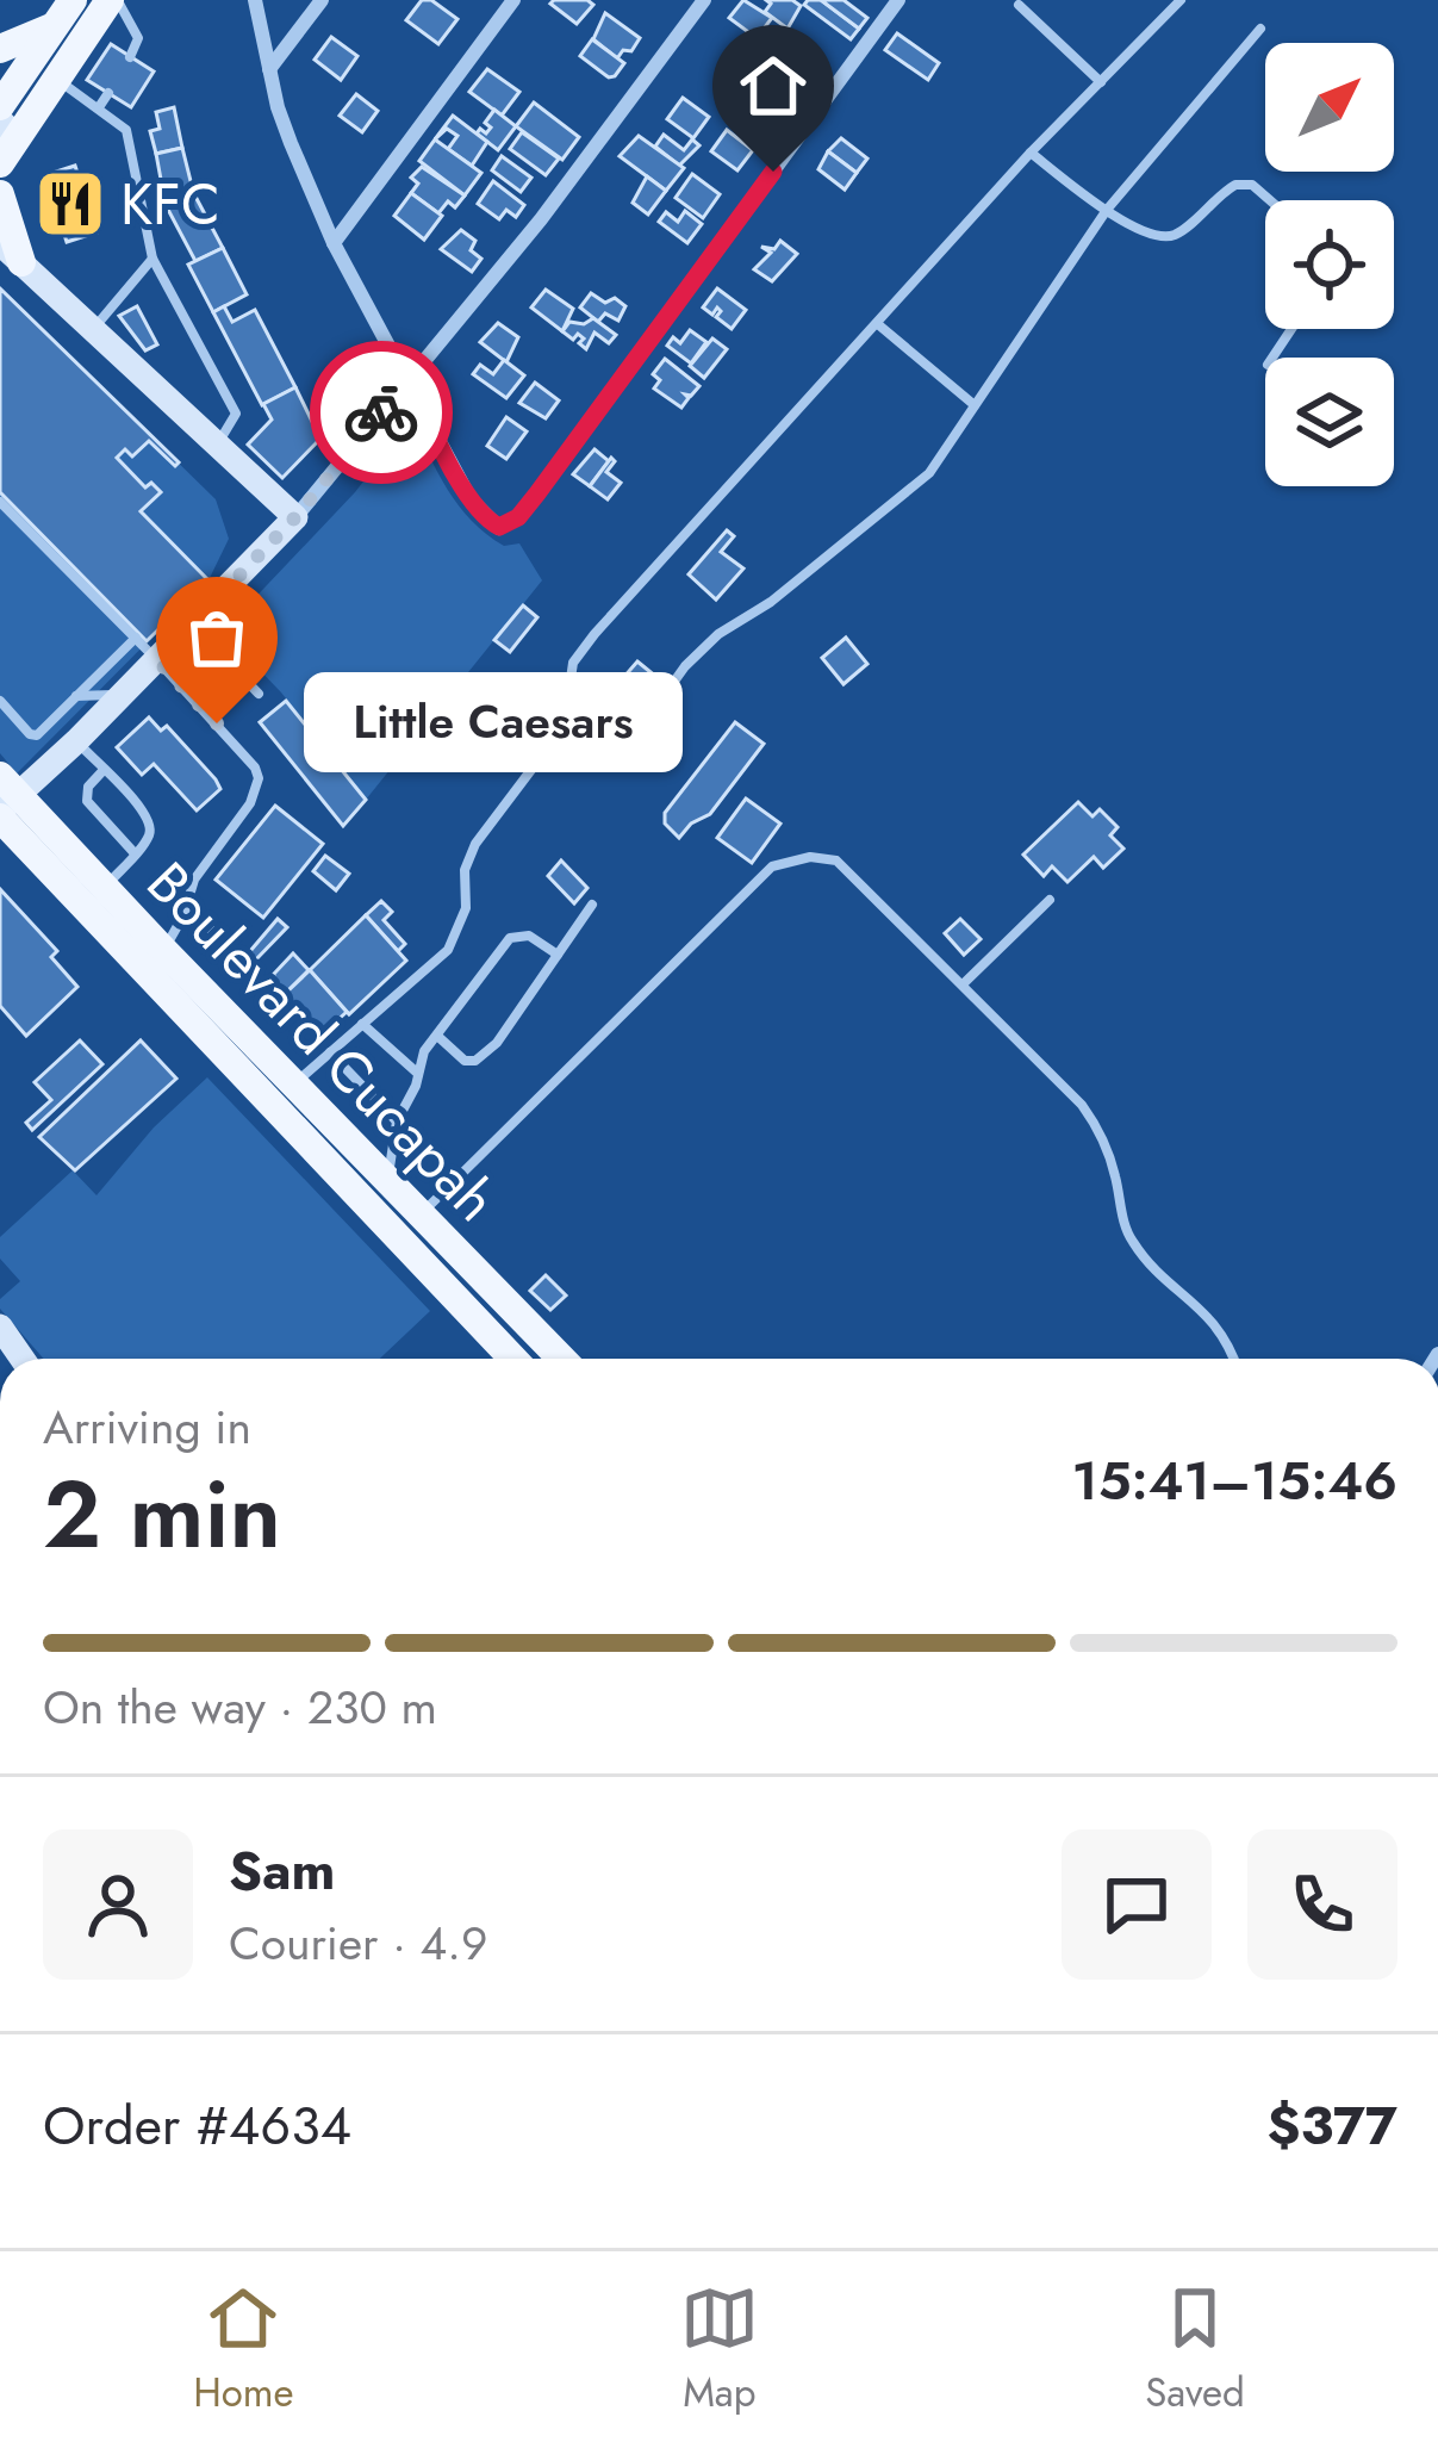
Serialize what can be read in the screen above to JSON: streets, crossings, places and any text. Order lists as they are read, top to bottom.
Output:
{
  "streets": {
    "main road": ["Boulevard Cucapah"]
  },
  "places": {
    "restaurant": ["KFC"],
    "other": ["Little Caesars"]
  },
  "north": "top right",
  "page": {
    "bubble": "Little Caesars",
    "heading": ["2 min", "Arriving in", "15:41–15:46"],
    "panel": [
      "Sam",
      "Courier · 4.9",
      "Order #4634",
      "$377"
    ],
    "bar": "On the way · 230 m",
    "tabs": ["Home", "Map", "Saved"]
  }
}
